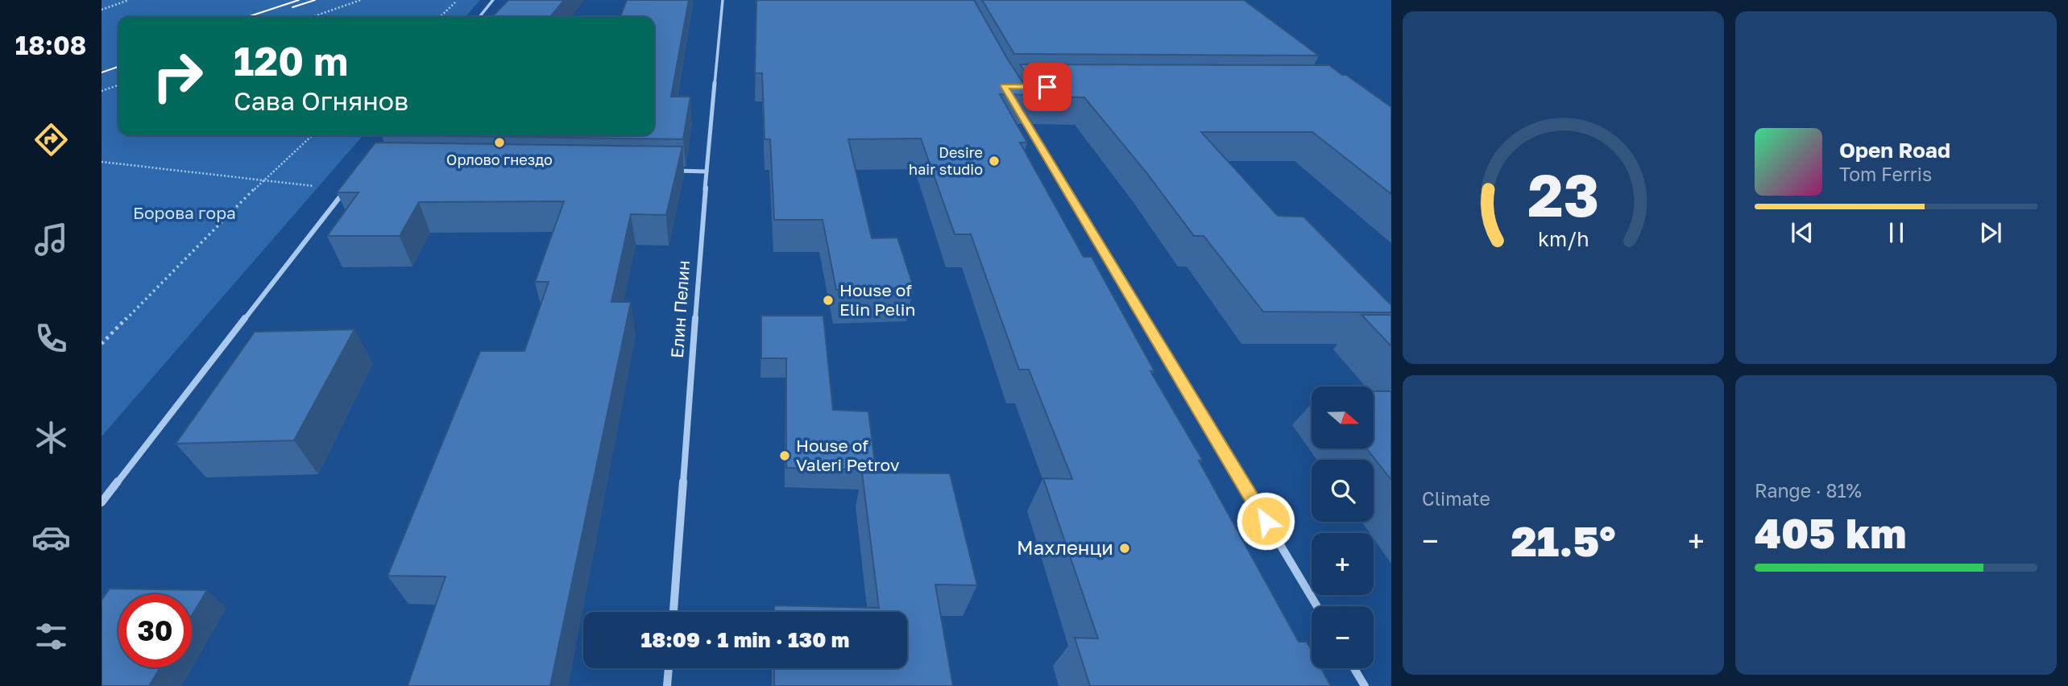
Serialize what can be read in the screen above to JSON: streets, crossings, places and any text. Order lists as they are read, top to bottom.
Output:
{
  "streets": {
    "street": ["Елин Пелин"]
  },
  "parks": ["Борова гора"],
  "places": [
    "Орлово гнездо",
    "Desire hair studio",
    "House of Elin Pelin",
    "House of Valeri Petrov",
    "Махленци"
  ],
  "north": "right",
  "page": {
    "tabs": "18:08",
    "turn": ["120 m", "Сава Огнянов"],
    "song": ["Open Road", "Tom Ferris"],
    "tile": [
      "Climate",
      ["Range · 81%", "405 km"]
    ],
    "map_buttons": ["+", "−"],
    "heat": ["−", "21.5°", "+"],
    "limit": "30",
    "trip": "18:09 · 1 min · 130 m",
    "gauge": ["23", "km/h"]
  }
}
